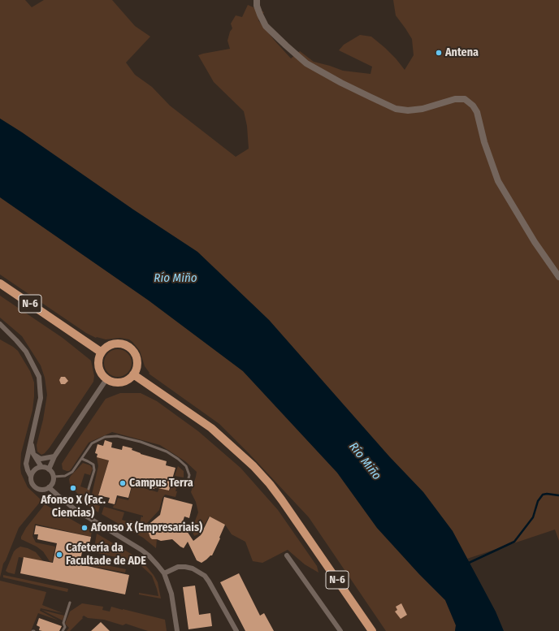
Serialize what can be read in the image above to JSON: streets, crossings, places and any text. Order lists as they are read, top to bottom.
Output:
{
  "streets": {
    "highway": ["N-6"]
  },
  "water": ["Río Miño"],
  "places": [
    "Antena",
    "Campus Terra",
    "Afonso X (Fac. Ciencias)",
    "Afonso X (Empresariais)",
    "Cafetería da Facultade de ADE"
  ]
}
